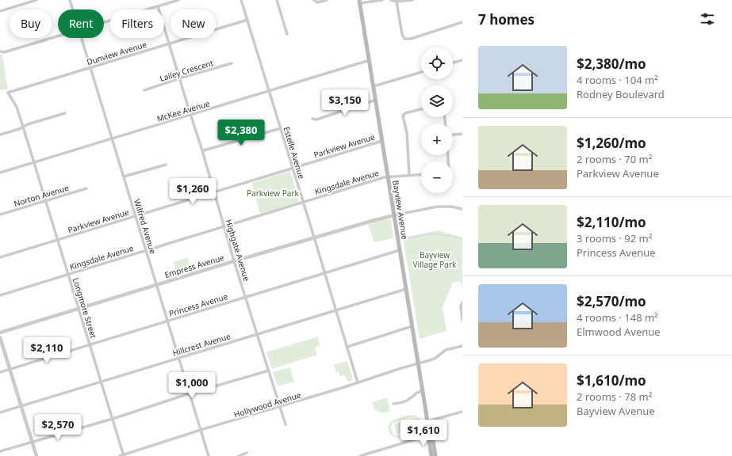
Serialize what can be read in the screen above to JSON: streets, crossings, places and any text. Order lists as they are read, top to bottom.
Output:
{
  "streets": {
    "main road": ["Bayview Avenue"],
    "street": [
      "Dunview Avenue",
      "Lailey Crescent",
      "McKee Avenue",
      "Parkview Avenue",
      "Estelle Avenue",
      "Kingsdale Avenue",
      "Norton Avenue",
      "Wilfred Avenue",
      "Highgate Avenue",
      "Empress Avenue",
      "Princess Avenue",
      "Longmore Street",
      "Hillcrest Avenue",
      "Hollywood Avenue"
    ]
  },
  "crossings": [
    ["Dunview Avenue", "Estelle Avenue"],
    ["Dunview Avenue", "Wilfred Avenue"],
    ["Dunview Avenue", "Highgate Avenue"],
    ["Dunview Avenue", "Longmore Street"],
    ["Lailey Crescent", "Highgate Avenue"],
    ["McKee Avenue", "Estelle Avenue"],
    ["McKee Avenue", "Bayview Avenue"],
    ["McKee Avenue", "Wilfred Avenue"],
    ["McKee Avenue", "Highgate Avenue"],
    ["McKee Avenue", "Longmore Street"],
    ["Parkview Avenue", "Estelle Avenue"],
    ["Parkview Avenue", "Bayview Avenue"],
    ["Parkview Avenue", "Wilfred Avenue"],
    ["Parkview Avenue", "Highgate Avenue"],
    ["Parkview Avenue", "Longmore Street"],
    ["Estelle Avenue", "Kingsdale Avenue"],
    ["Estelle Avenue", "Empress Avenue"],
    ["Estelle Avenue", "Princess Avenue"],
    ["Estelle Avenue", "Hillcrest Avenue"],
    ["Estelle Avenue", "Hollywood Avenue"],
    ["Kingsdale Avenue", "Bayview Avenue"],
    ["Kingsdale Avenue", "Wilfred Avenue"],
    ["Kingsdale Avenue", "Highgate Avenue"],
    ["Kingsdale Avenue", "Longmore Street"],
    ["Norton Avenue", "Longmore Street"],
    ["Bayview Avenue", "Empress Avenue"],
    ["Bayview Avenue", "Princess Avenue"],
    ["Bayview Avenue", "Hillcrest Avenue"],
    ["Bayview Avenue", "Hollywood Avenue"],
    ["Wilfred Avenue", "Empress Avenue"],
    ["Wilfred Avenue", "Princess Avenue"],
    ["Wilfred Avenue", "Hillcrest Avenue"],
    ["Wilfred Avenue", "Hollywood Avenue"],
    ["Highgate Avenue", "Empress Avenue"],
    ["Highgate Avenue", "Princess Avenue"],
    ["Highgate Avenue", "Hillcrest Avenue"],
    ["Highgate Avenue", "Hollywood Avenue"],
    ["Empress Avenue", "Longmore Street"],
    ["Princess Avenue", "Longmore Street"],
    ["Longmore Street", "Hillcrest Avenue"],
    ["Longmore Street", "Hollywood Avenue"]
  ],
  "parks": ["Parkview Park", "Bayview Village Park"],
  "page": {
    "heading": "7 homes",
    "chip": [
      "Buy",
      "Rent",
      "Filters",
      "New"
    ],
    "list": [
      {
        "name": "$2,380/mo",
        "note": "4 rooms · 104 m² · Rodney Boulevard"
      },
      {
        "name": "$1,260/mo",
        "note": "2 rooms · 70 m² · Parkview Avenue"
      },
      {
        "name": "$2,110/mo",
        "note": "3 rooms · 92 m² · Princess Avenue"
      },
      {
        "name": "$2,570/mo",
        "note": "4 rooms · 148 m² · Elmwood Avenue"
      },
      {
        "name": "$1,610/mo",
        "note": "2 rooms · 78 m² · Bayview Avenue"
      }
    ],
    "map_buttons": ["+", "−"],
    "price": [
      "$3,150",
      "$2,380",
      "$1,260",
      "$2,110",
      "$1,000",
      "$2,570",
      "$1,610"
    ]
  }
}
